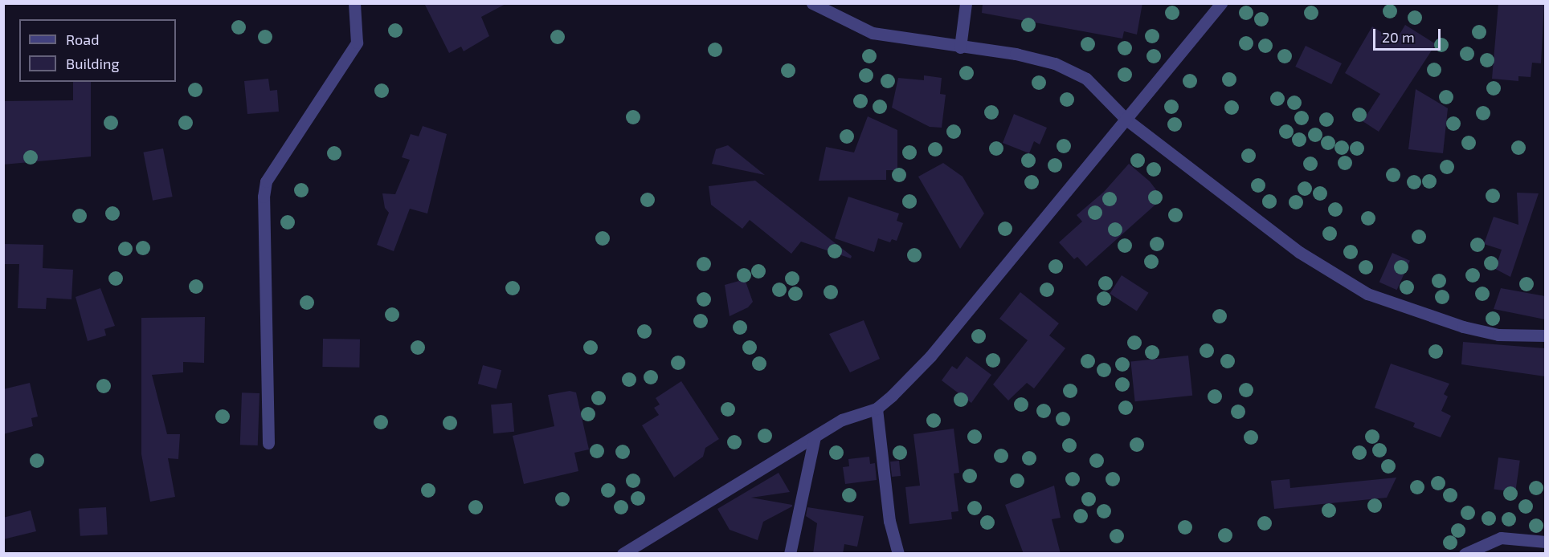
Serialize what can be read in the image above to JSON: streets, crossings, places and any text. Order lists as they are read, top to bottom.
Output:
{
  "legend": ["Road", "Building"],
  "scale_bar": "20 m"
}
